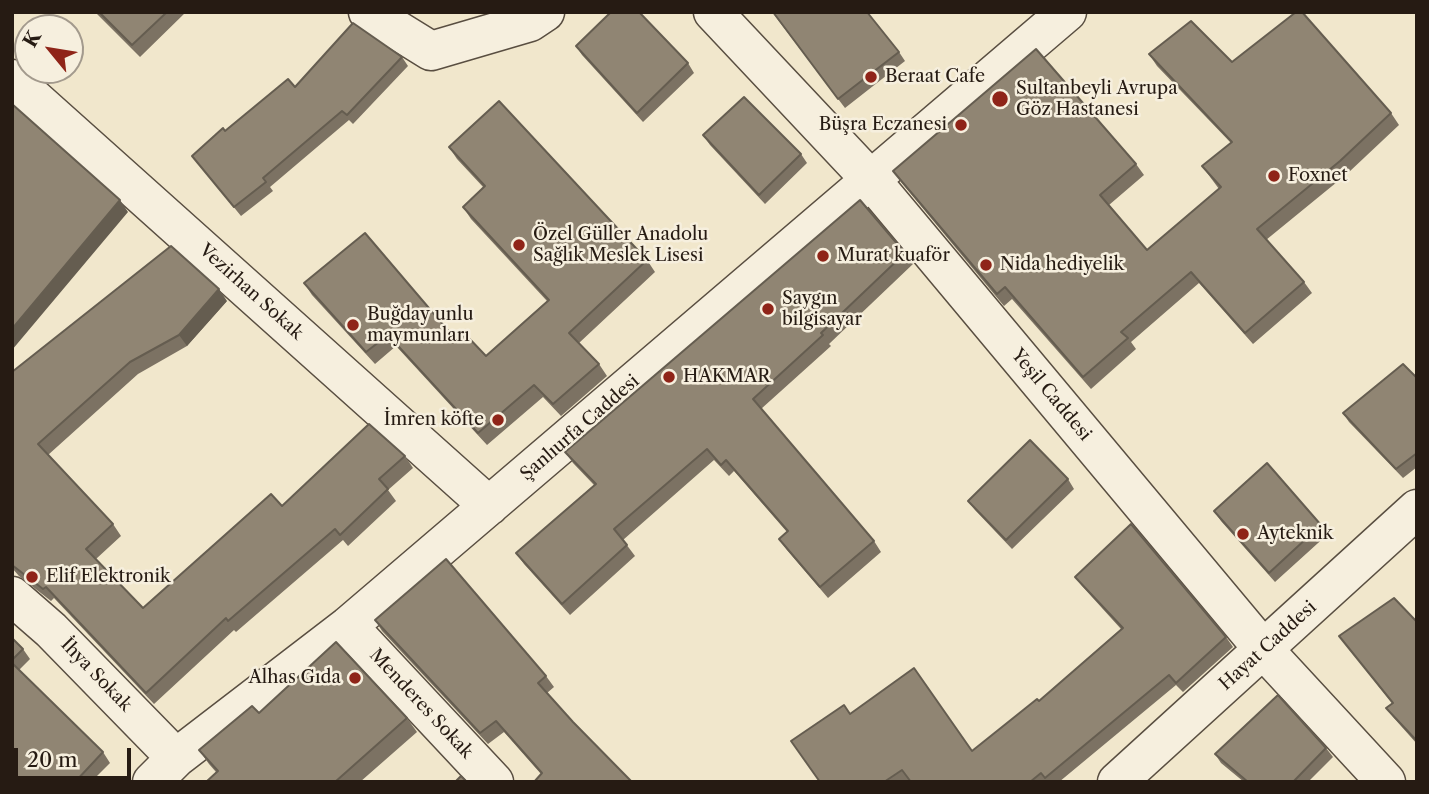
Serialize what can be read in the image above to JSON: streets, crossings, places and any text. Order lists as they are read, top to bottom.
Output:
{
  "streets": {
    "street": [
      "Vezirhan Sokak",
      "Yeşil Caddesi",
      "Şanlıurfa Caddesi",
      "Hayat Caddesi",
      "İhya Sokak",
      "Menderes Sokak"
    ]
  },
  "crossings": [
    ["Vezirhan Sokak", "Şanlıurfa Caddesi"],
    ["Yeşil Caddesi", "Şanlıurfa Caddesi"],
    ["Yeşil Caddesi", "Hayat Caddesi"],
    ["Şanlıurfa Caddesi", "İhya Sokak"],
    ["Şanlıurfa Caddesi", "Menderes Sokak"]
  ],
  "places": [
    "Beraat Cafe",
    "Sultanbeyli Avrupa Göz Hastanesi",
    "Büşra Eczanesi",
    "Foxnet",
    "Özel Güller Anadolu Sağlık Meslek Lisesi",
    "Murat kuaför",
    "Nida hediyelik",
    "Saygın bilgisayar",
    "Buğday unlu maymunları",
    "HAKMAR",
    "İmren köfte",
    "Ayteknik",
    "Elif Elektronik",
    "Alhas Gıda"
  ],
  "scale_bar": "20 m",
  "north": "top left"
}
